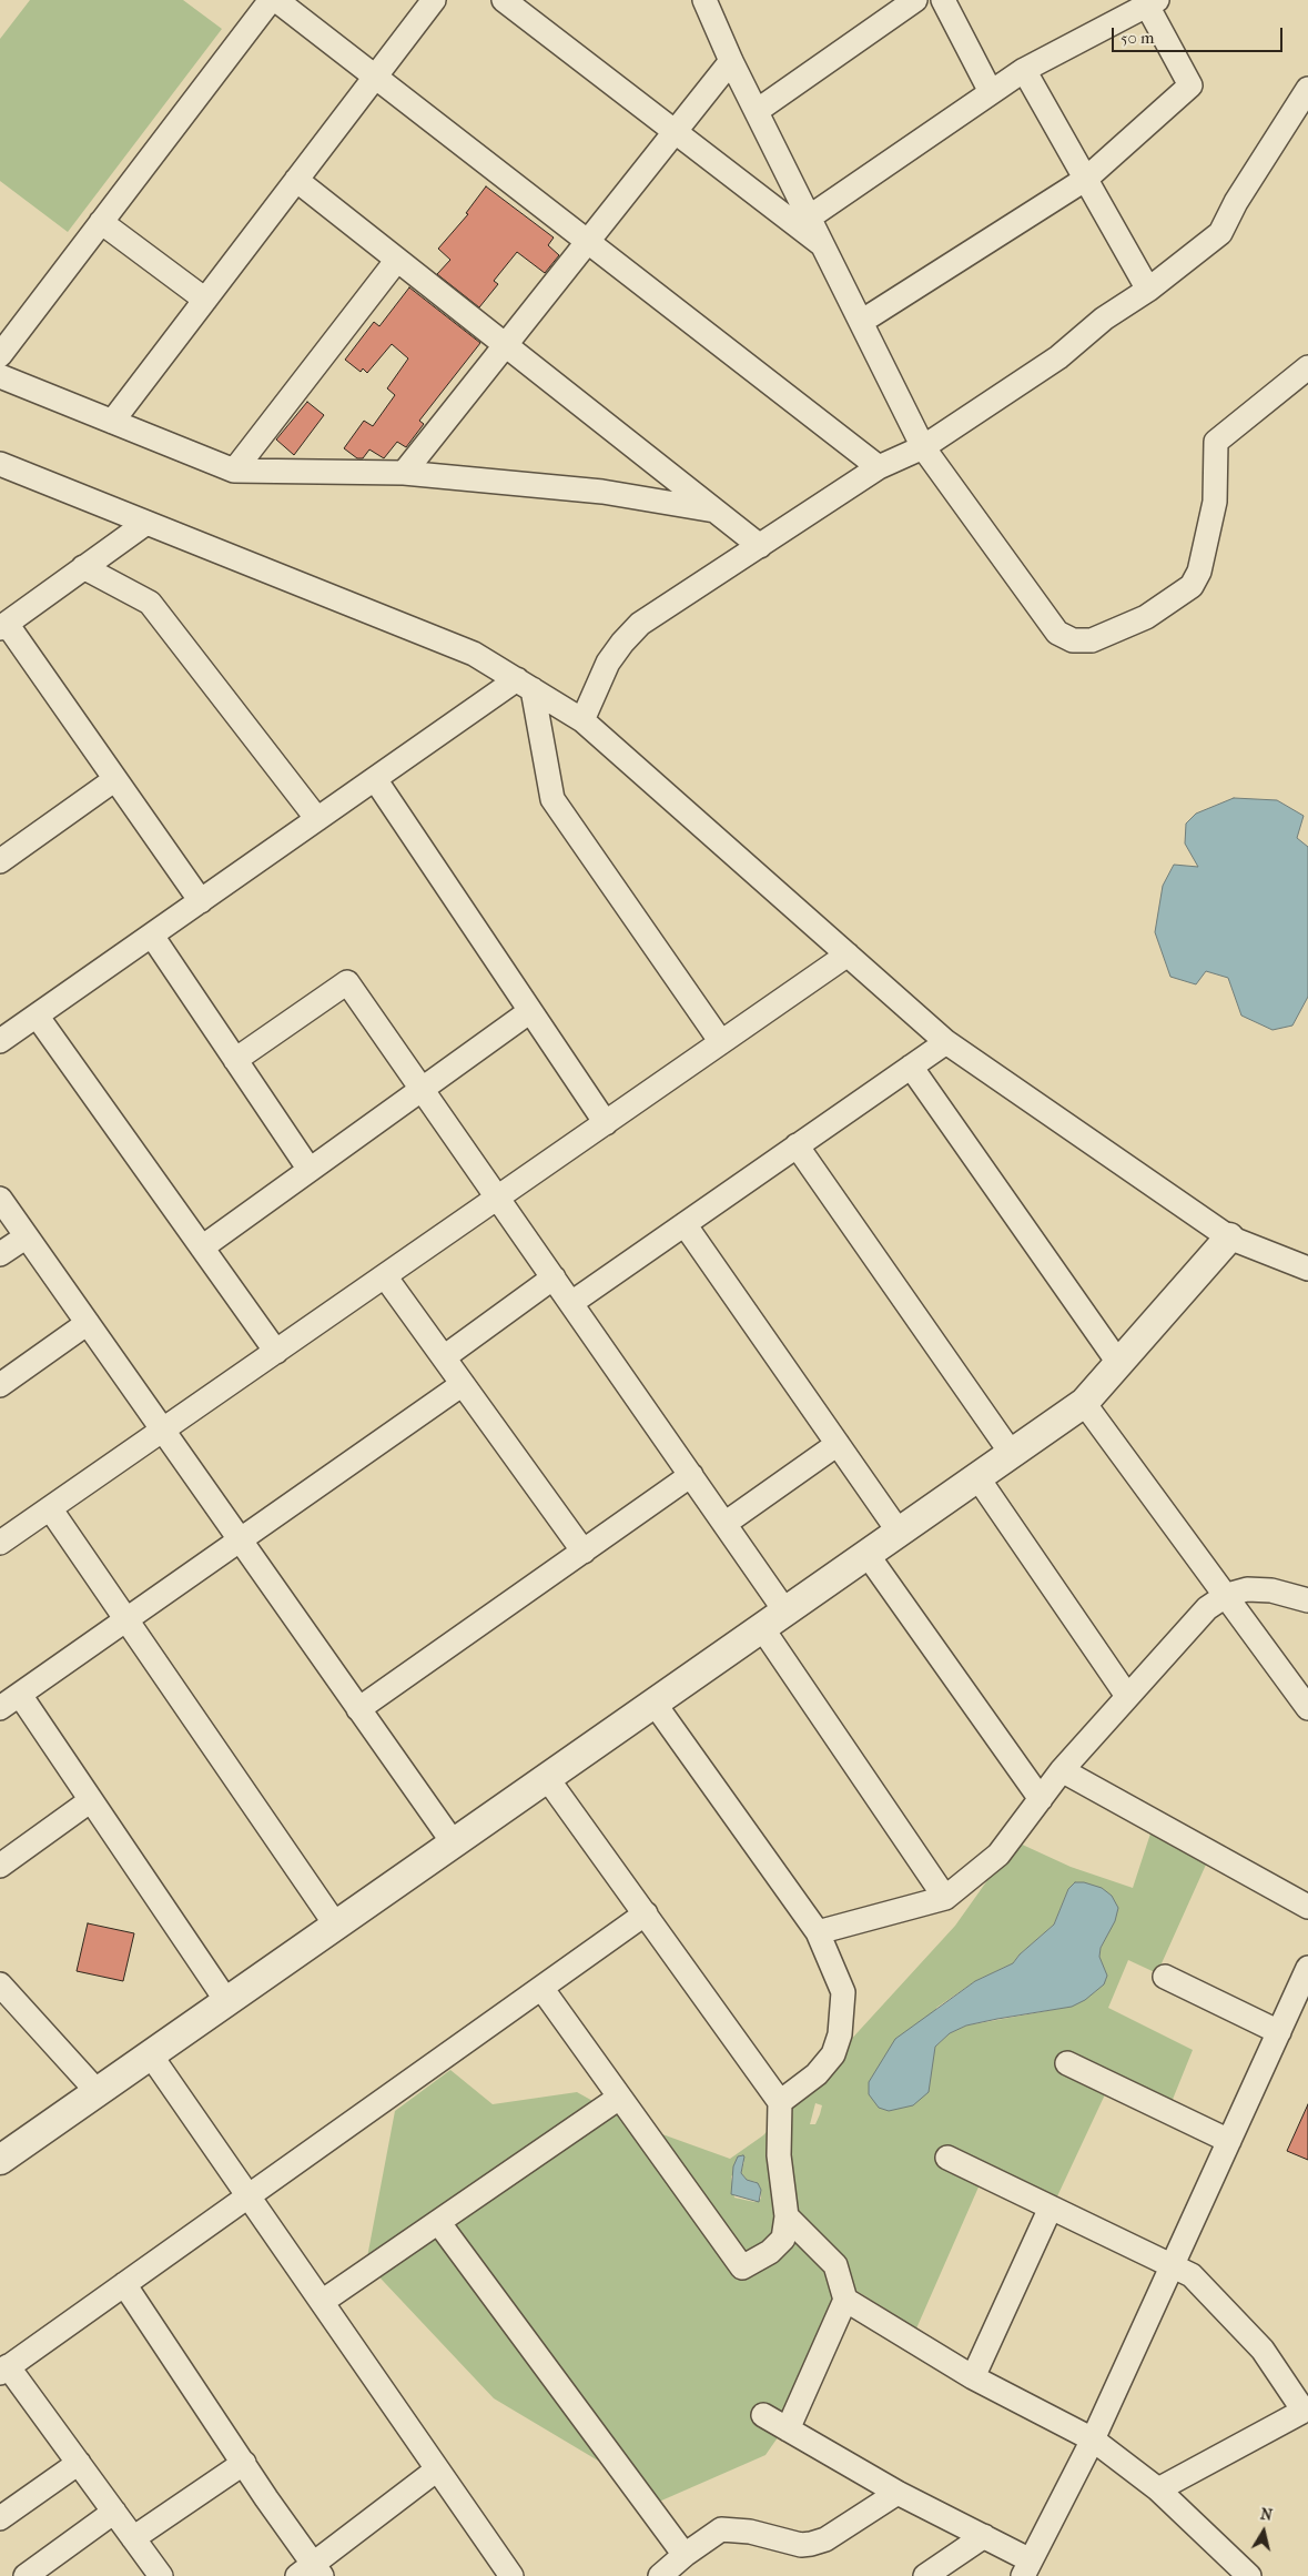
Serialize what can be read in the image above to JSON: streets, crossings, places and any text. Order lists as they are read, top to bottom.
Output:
{
  "scale_bar": "50 m",
  "north": "top"
}
